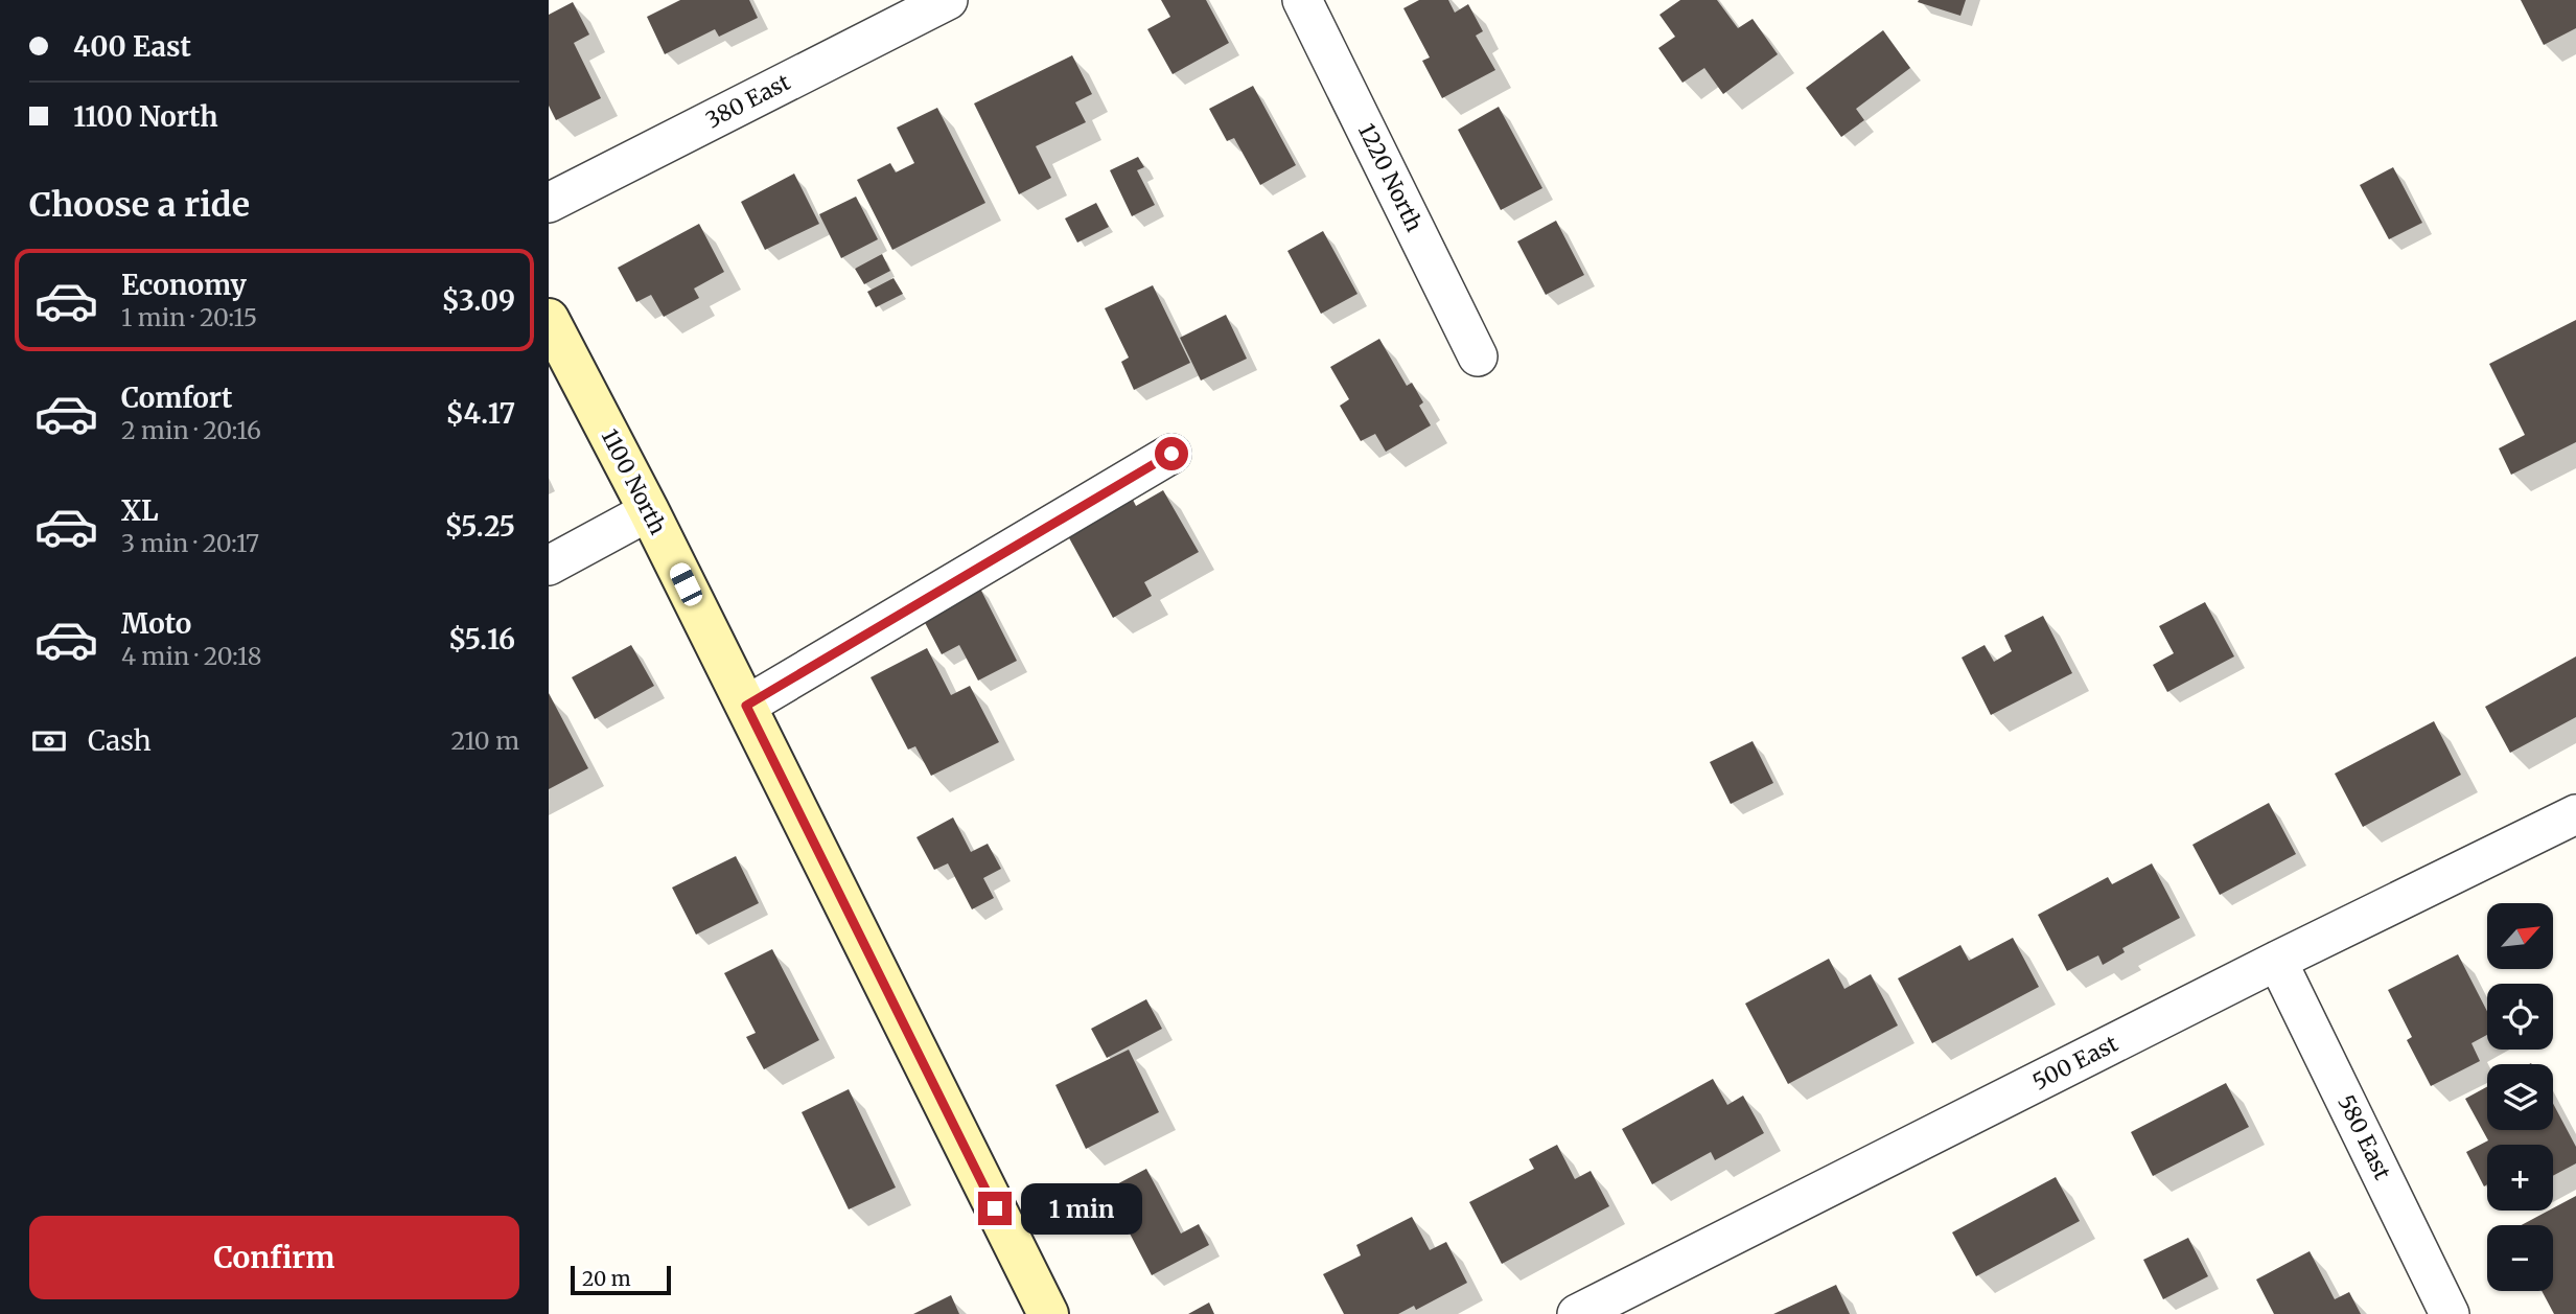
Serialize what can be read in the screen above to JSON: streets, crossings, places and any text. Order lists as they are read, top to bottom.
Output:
{
  "streets": {
    "street": [
      "380 East",
      "1220 North",
      "1100 North",
      "500 East",
      "580 East"
    ]
  },
  "crossings": [
    ["500 East", "580 East"]
  ],
  "scale_bar": "20 m",
  "north": "top right",
  "page": {
    "banner": ["400 East", "1100 North"],
    "heading": "Choose a ride",
    "list": [
      {
        "name": "Economy",
        "note": "1 min · 20:15",
        "value": "$3.09"
      },
      {
        "name": "Comfort",
        "note": "2 min · 20:16",
        "value": "$4.17"
      },
      {
        "name": "XL",
        "note": "3 min · 20:17",
        "value": "$5.25"
      },
      {
        "name": "Moto",
        "note": "4 min · 20:18",
        "value": "$5.16"
      }
    ],
    "pay": ["Cash", "210 m"],
    "map_buttons": ["+", "−"],
    "bubble": "1 min",
    "buttons": "Confirm",
    "scale": "20 m"
  }
}
